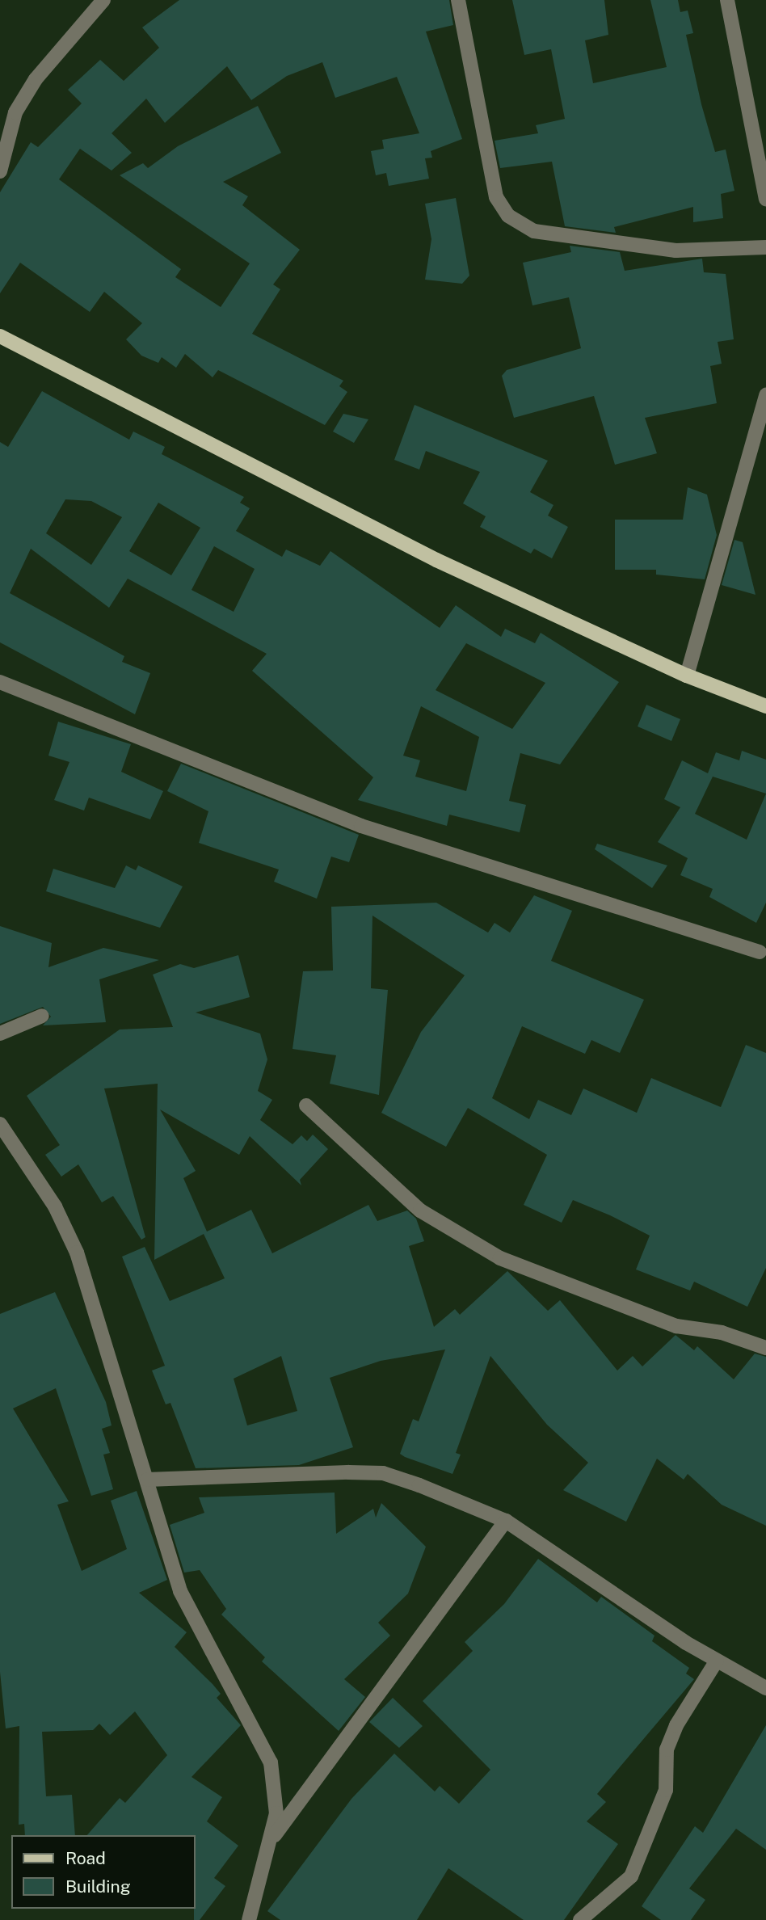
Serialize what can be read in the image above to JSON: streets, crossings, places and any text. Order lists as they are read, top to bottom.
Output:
{
  "legend": ["Road", "Building"]
}
